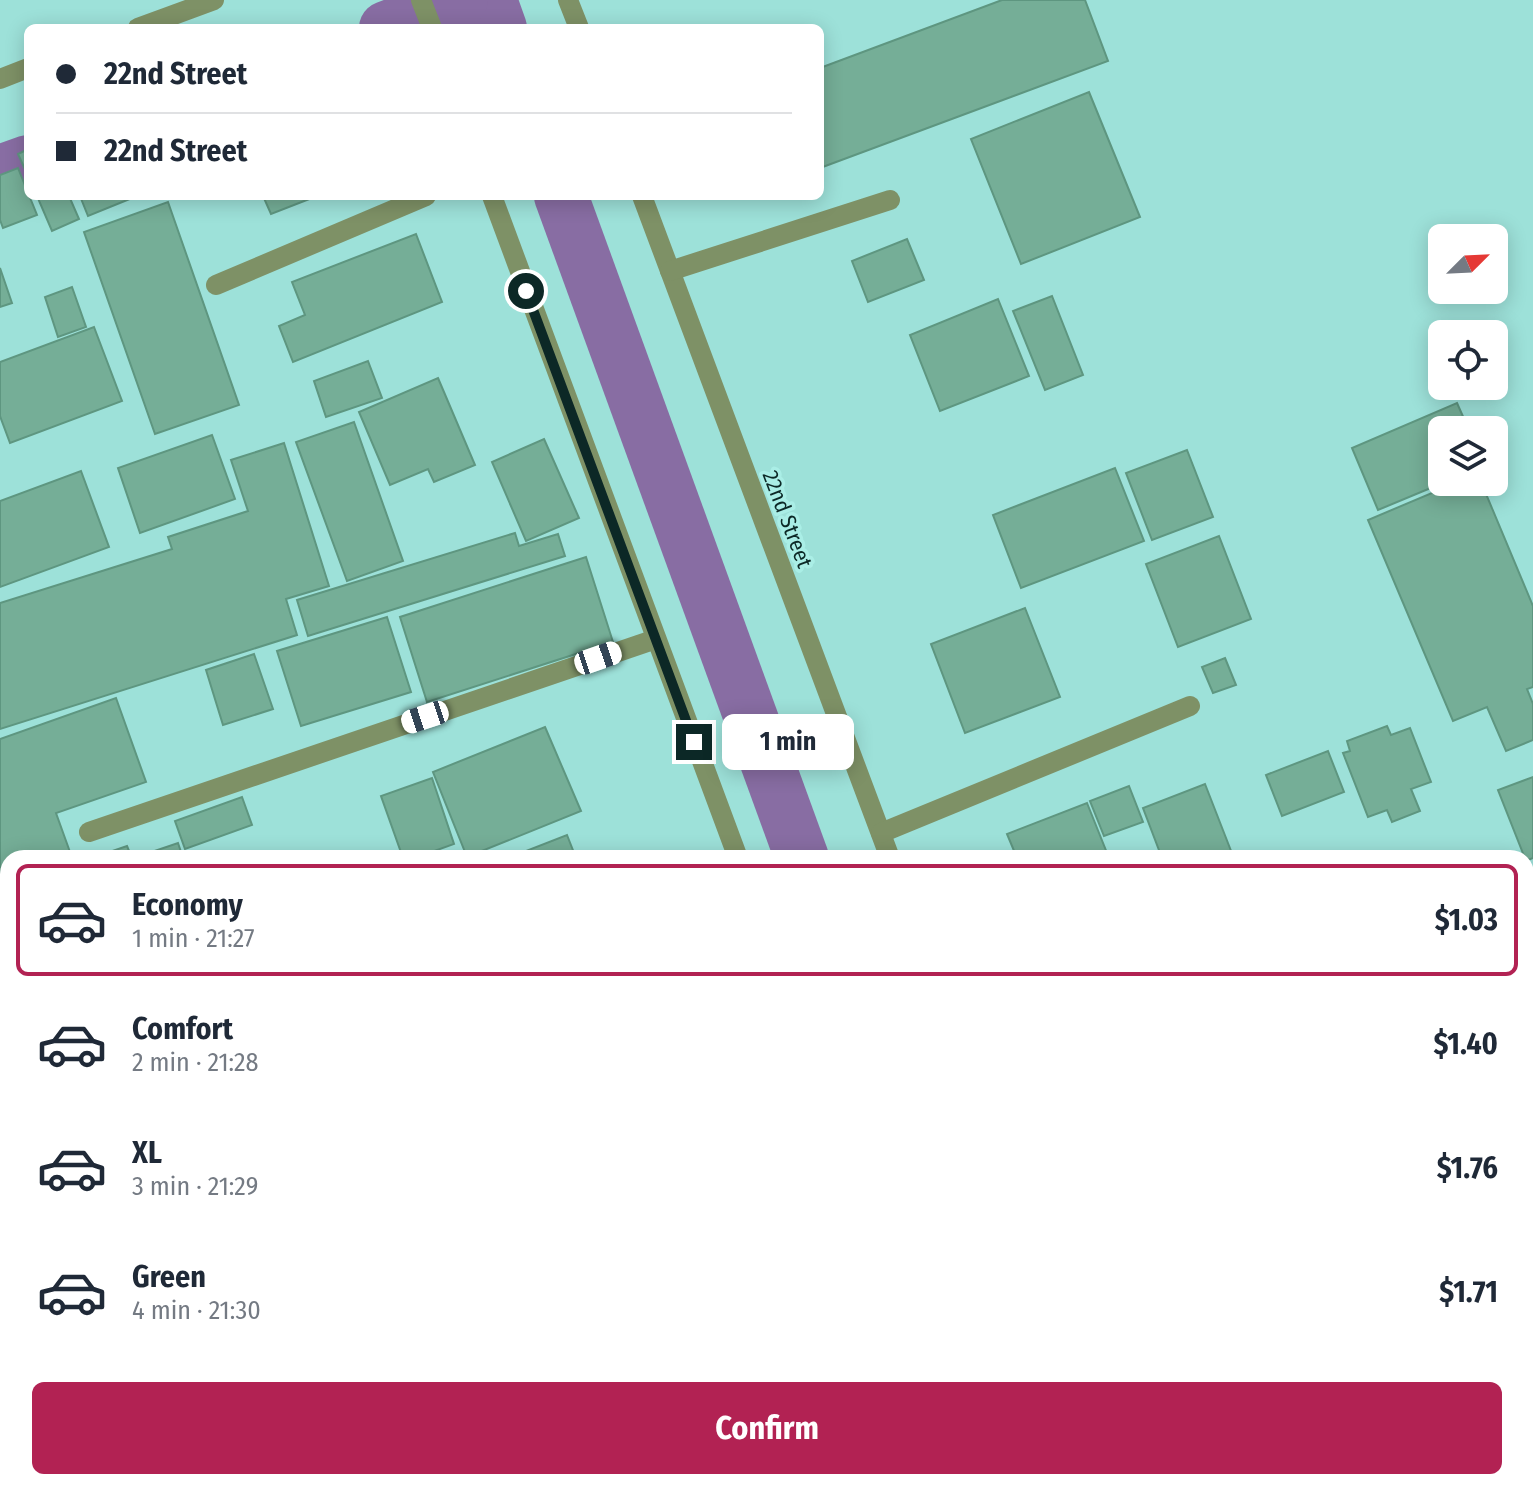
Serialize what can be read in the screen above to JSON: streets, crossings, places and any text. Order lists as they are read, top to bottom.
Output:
{
  "streets": {
    "street": ["22nd Street"]
  },
  "north": "top right",
  "page": {
    "banner": ["22nd Street", "22nd Street"],
    "bubble": "1 min",
    "list": [
      {
        "name": "Economy",
        "note": "1 min · 21:27",
        "value": "$1.03"
      },
      {
        "name": "Comfort",
        "note": "2 min · 21:28",
        "value": "$1.40"
      },
      {
        "name": "XL",
        "note": "3 min · 21:29",
        "value": "$1.76"
      },
      {
        "name": "Green",
        "note": "4 min · 21:30",
        "value": "$1.71"
      }
    ],
    "buttons": "Confirm"
  }
}
